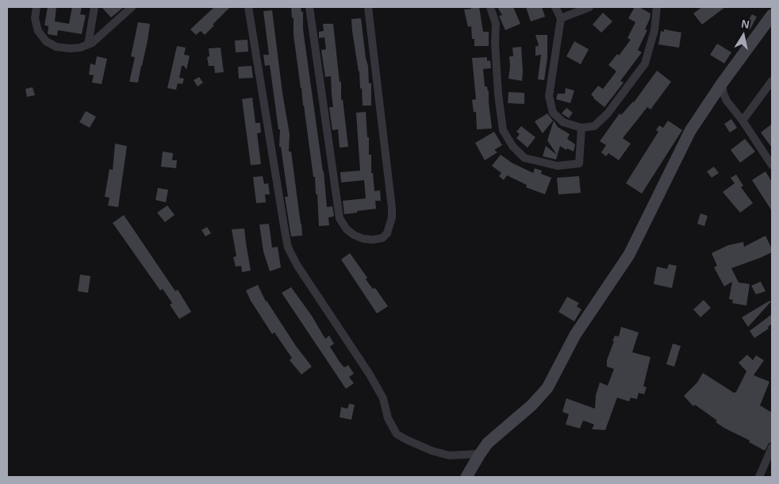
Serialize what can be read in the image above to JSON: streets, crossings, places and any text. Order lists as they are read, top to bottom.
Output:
{
  "north": "top"
}
